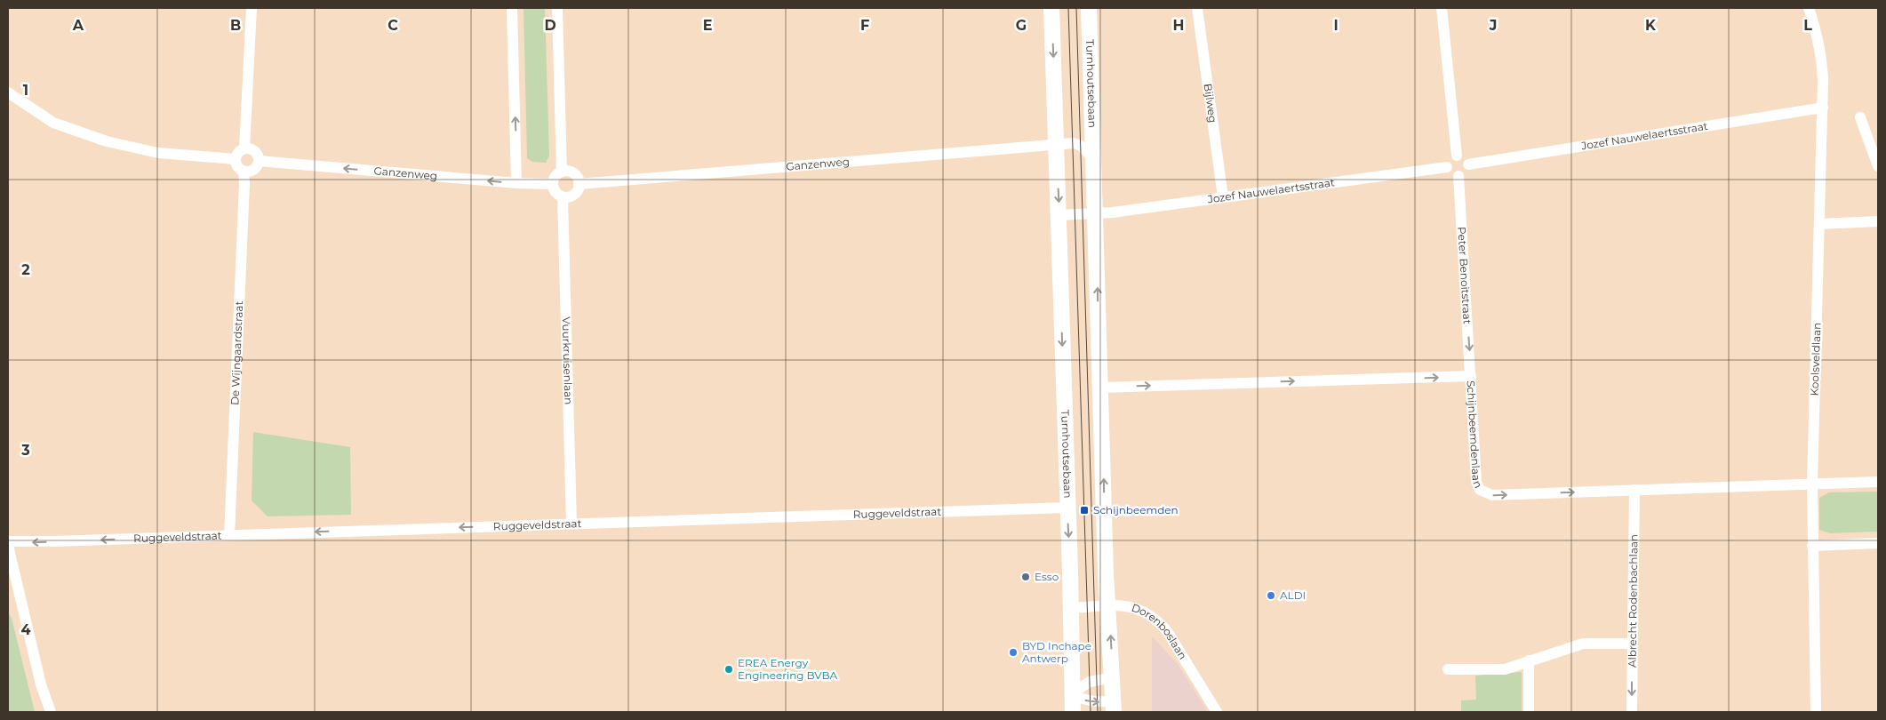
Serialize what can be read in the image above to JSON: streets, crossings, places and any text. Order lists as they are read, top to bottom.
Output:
{
  "streets": {
    "main road": ["Turnhoutsebaan"],
    "street": [
      "Bijlweg",
      "Jozef Nauwelaertsstraat",
      "Ganzenweg",
      "Peter Benoitstraat",
      "De Wijngaardstraat",
      "Koolsveldlaan",
      "Vuurkruisenlaan",
      "Schijnbeemdenlaan",
      "Ruggeveldstraat",
      "Albrecht Rodenbachlaan",
      "Dorenboslaan"
    ]
  },
  "crossings": [
    ["Turnhoutsebaan", "Jozef Nauwelaertsstraat"],
    ["Turnhoutsebaan", "Ganzenweg"],
    ["Turnhoutsebaan", "Schijnbeemdenlaan"],
    ["Turnhoutsebaan", "Ruggeveldstraat"],
    ["Turnhoutsebaan", "Dorenboslaan"],
    ["Bijlweg", "Jozef Nauwelaertsstraat"],
    ["Jozef Nauwelaertsstraat", "Peter Benoitstraat"],
    ["Jozef Nauwelaertsstraat", "Koolsveldlaan"],
    ["Ganzenweg", "De Wijngaardstraat"],
    ["Ganzenweg", "Vuurkruisenlaan"],
    ["Peter Benoitstraat", "Schijnbeemdenlaan"],
    ["De Wijngaardstraat", "Ruggeveldstraat"],
    ["Koolsveldlaan", "Schijnbeemdenlaan"],
    ["Vuurkruisenlaan", "Ruggeveldstraat"],
    ["Schijnbeemdenlaan", "Albrecht Rodenbachlaan"]
  ],
  "one_way": ["Peter Benoitstraat", "Schijnbeemdenlaan", "Ruggeveldstraat"],
  "places": {
    "transit": ["Schijnbeemden"],
    "other": [
      "Esso",
      "ALDI",
      "BYD Inchape Antwerp",
      "EREA Energy Engineering BVBA"
    ]
  },
  "grid": {
    "columns": [
      "A",
      "B",
      "C",
      "D",
      "E",
      "F",
      "G",
      "H",
      "I",
      "J",
      "K",
      "L"
    ],
    "rows": [
      "1",
      "2",
      "3",
      "4"
    ]
  }
}
